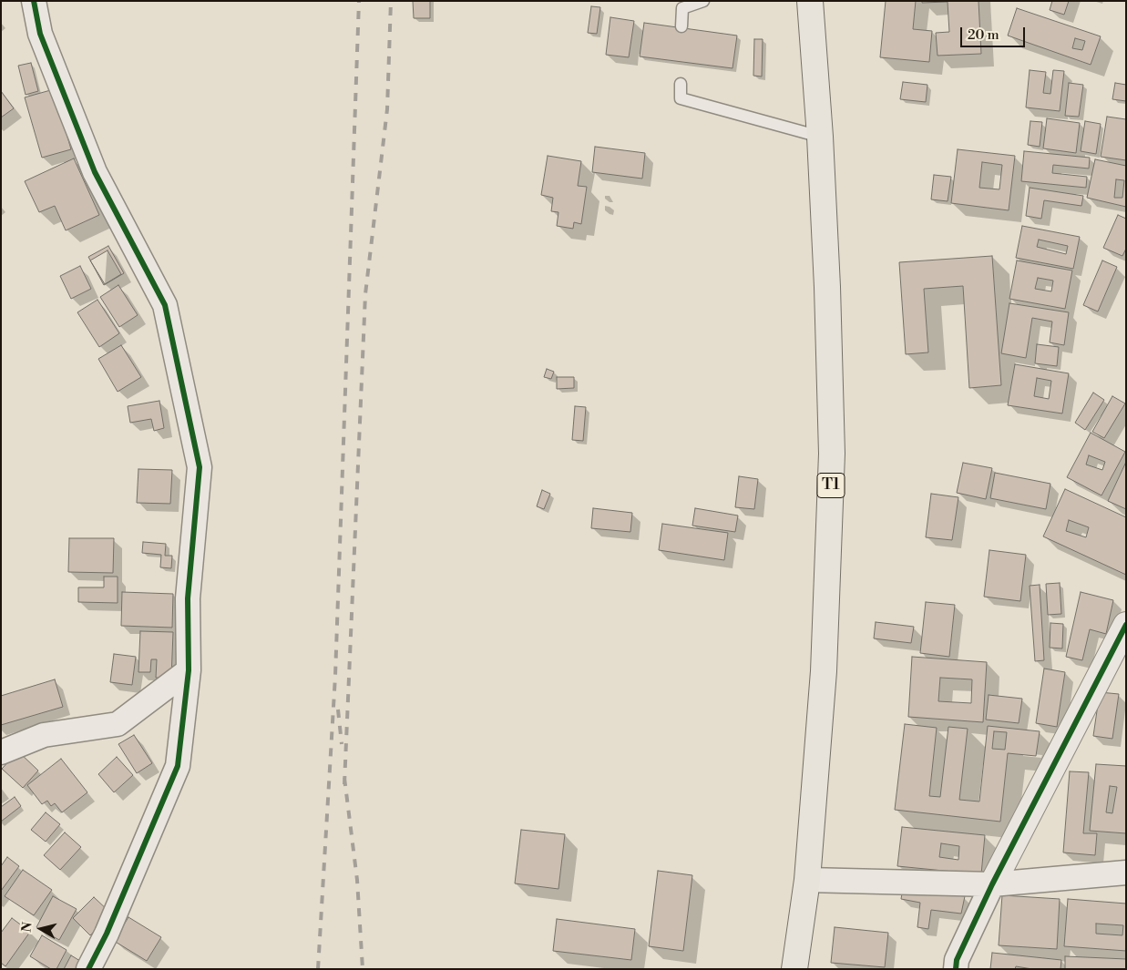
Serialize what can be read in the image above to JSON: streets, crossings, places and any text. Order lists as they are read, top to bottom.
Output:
{
  "streets": {
    "highway": ["T1"]
  },
  "scale_bar": "20 m",
  "north": "left"
}
